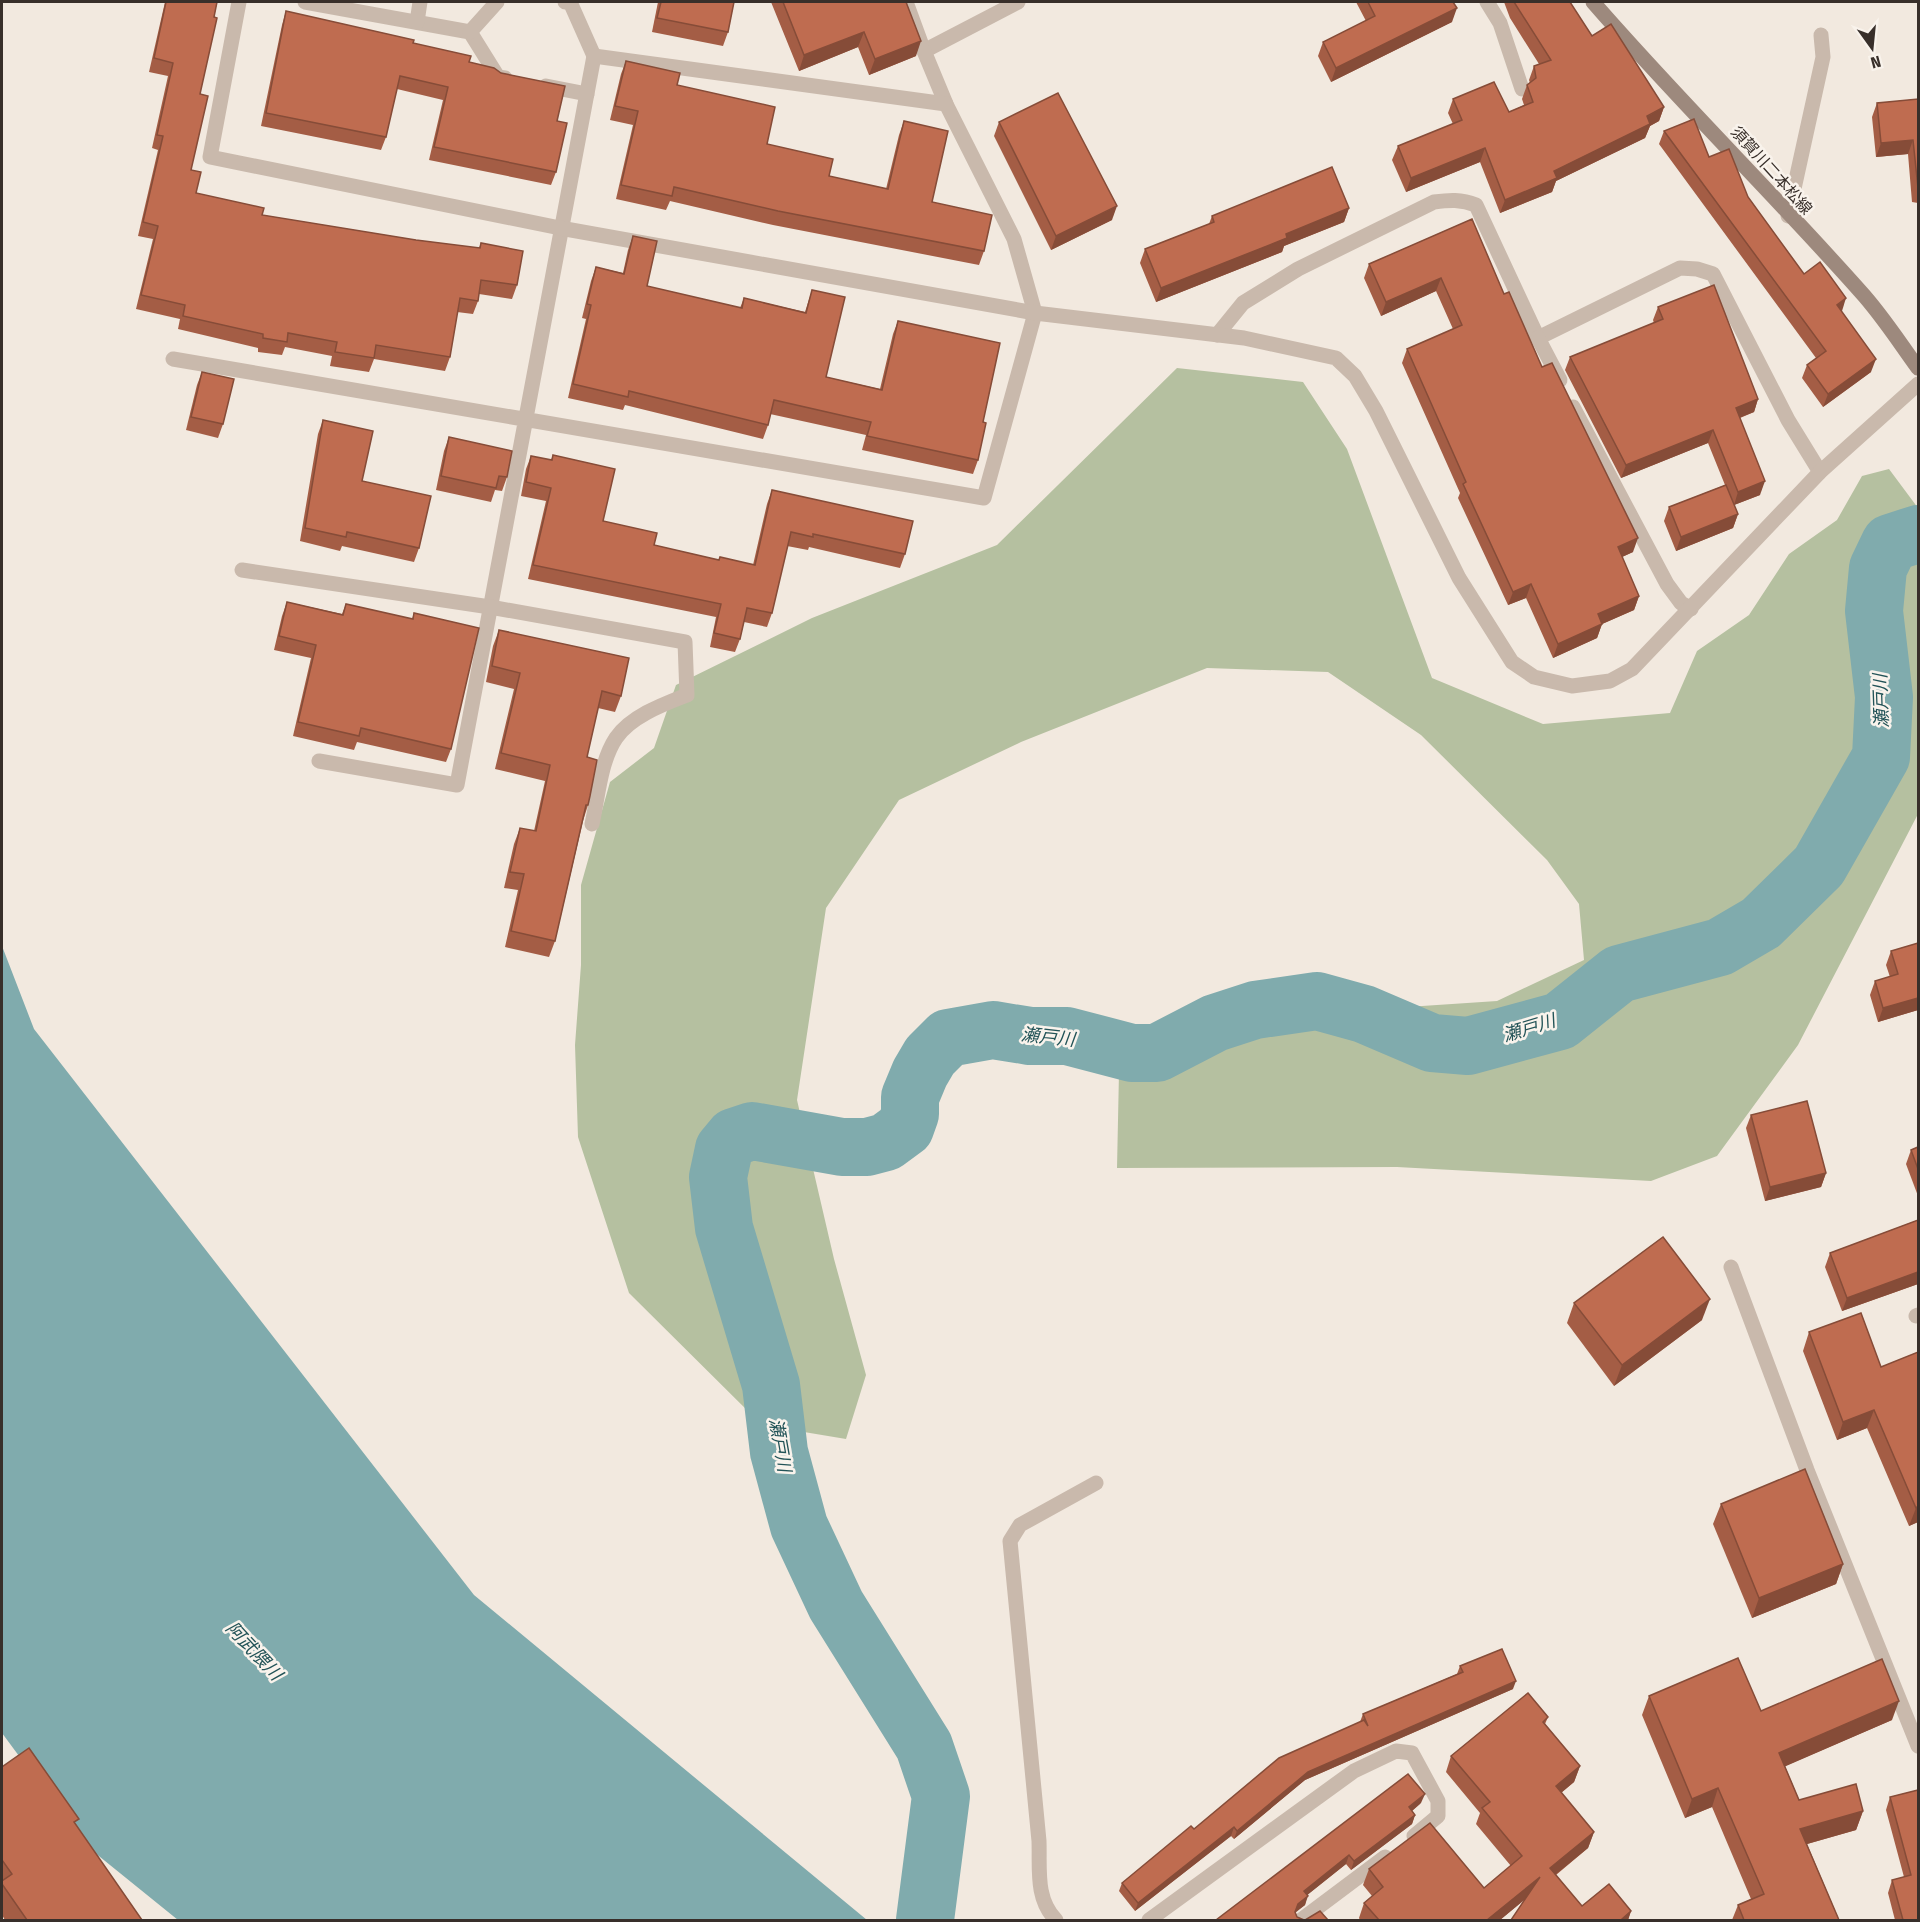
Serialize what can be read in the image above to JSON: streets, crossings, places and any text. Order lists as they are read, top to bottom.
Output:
{
  "streets": {
    "main road": ["須賀川二本松線"]
  },
  "water": ["瀬戸川", "阿武隈川"],
  "north": "bottom"
}
